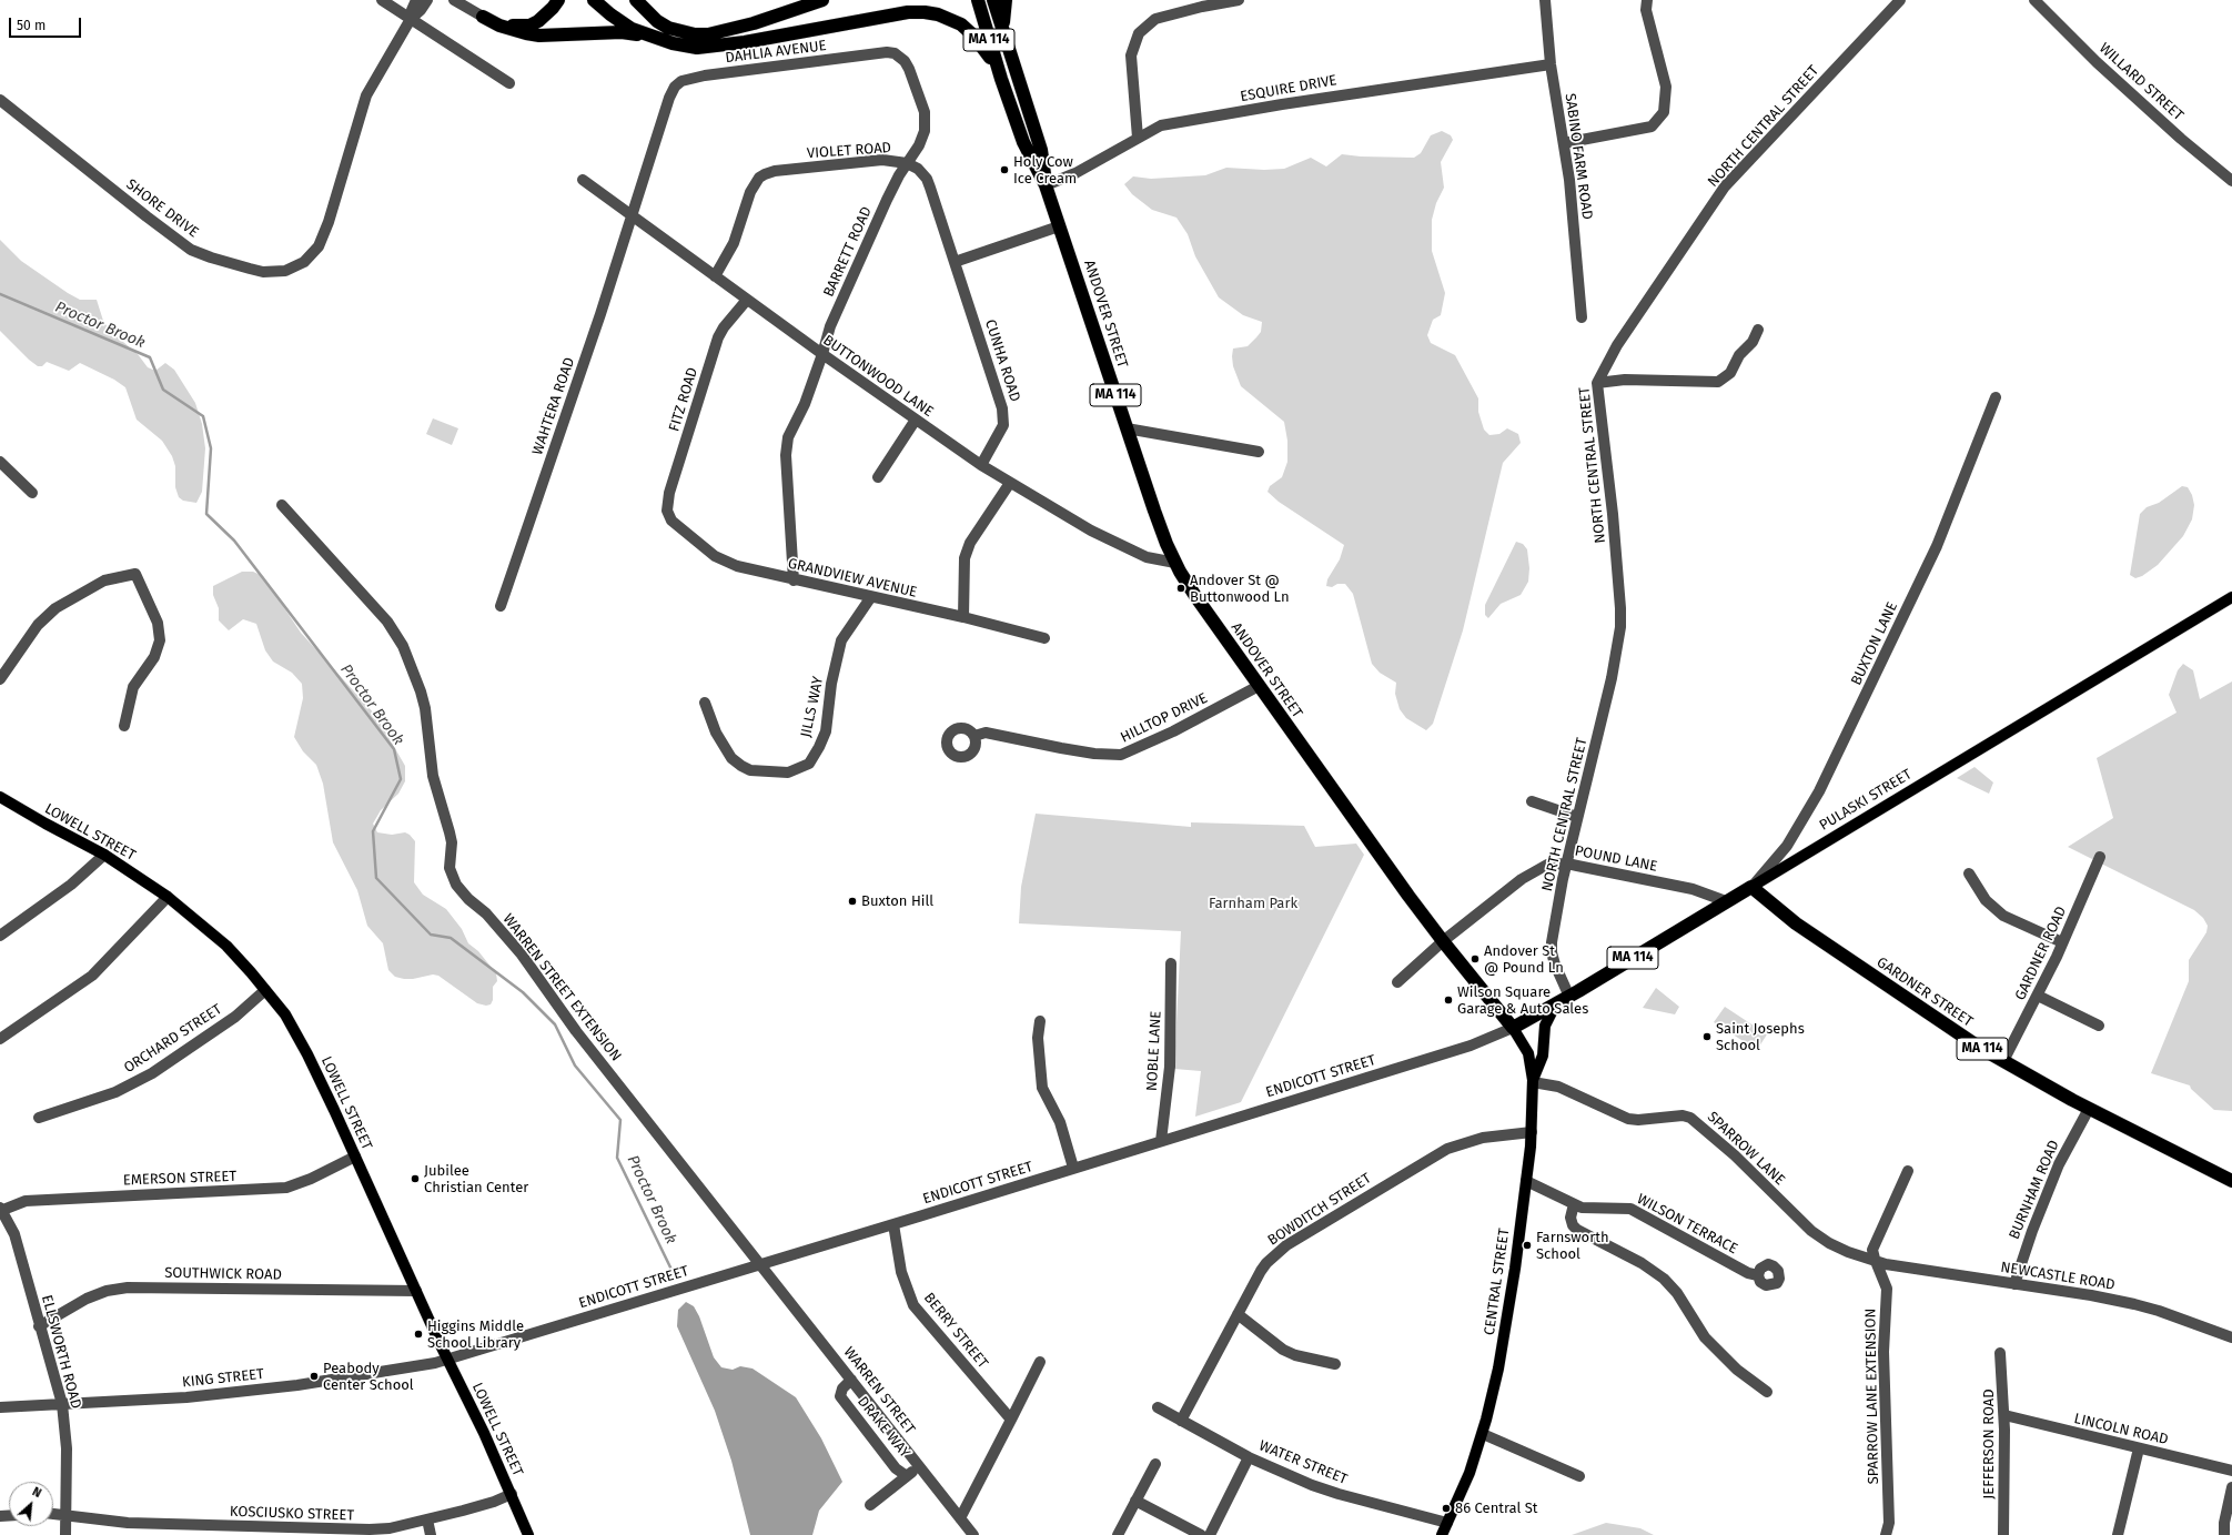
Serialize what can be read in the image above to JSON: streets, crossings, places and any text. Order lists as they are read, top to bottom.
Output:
{
  "streets": {
    "highway": [
      "MA 114",
      "ANDOVER STREET",
      "PULASKI STREET",
      "GARDNER STREET"
    ],
    "main road": ["LOWELL STREET", "CENTRAL STREET"],
    "street": [
      "DAHLIA AVENUE",
      "WILLARD STREET",
      "ESQUIRE DRIVE",
      "NORTH CENTRAL STREET",
      "VIOLET ROAD",
      "SABINO FARM ROAD",
      "SHORE DRIVE",
      "BARRETT ROAD",
      "CUNHA ROAD",
      "BUTTONWOOD LANE",
      "FITZ ROAD",
      "WAHTERA ROAD",
      "GRANDVIEW AVENUE",
      "BUXTON LANE",
      "JILLS WAY",
      "HILLTOP DRIVE",
      "POUND LANE",
      "GARDNER ROAD",
      "WARREN STREET EXTENSION",
      "ORCHARD STREET",
      "NOBLE LANE",
      "ENDICOTT STREET",
      "SPARROW LANE",
      "EMERSON STREET",
      "BURNHAM ROAD",
      "BOWDITCH STREET",
      "WILSON TERRACE",
      "SOUTHWICK ROAD",
      "NEWCASTLE ROAD",
      "BERRY STREET",
      "ELLSWORTH ROAD",
      "KING STREET",
      "WARREN STREET",
      "SPARROW LANE EXTENSION",
      "DRAKE WAY",
      "LINCOLN ROAD",
      "JEFFERSON ROAD",
      "WATER STREET",
      "KOSCIUSKO STREET"
    ]
  },
  "crossings": [
    ["DAHLIA AVENUE", "VIOLET ROAD"],
    ["DAHLIA AVENUE", "BARRETT ROAD"],
    ["DAHLIA AVENUE", "BUTTONWOOD LANE"],
    ["DAHLIA AVENUE", "WAHTERA ROAD"],
    ["ESQUIRE DRIVE", "SABINO FARM ROAD"],
    ["ESQUIRE DRIVE", "ANDOVER STREET"],
    ["NORTH CENTRAL STREET", "PULASKI STREET"],
    ["NORTH CENTRAL STREET", "POUND LANE"],
    ["VIOLET ROAD", "BARRETT ROAD"],
    ["VIOLET ROAD", "CUNHA ROAD"],
    ["VIOLET ROAD", "BUTTONWOOD LANE"],
    ["BARRETT ROAD", "BUTTONWOOD LANE"],
    ["BARRETT ROAD", "GRANDVIEW AVENUE"],
    ["ANDOVER STREET", "BUTTONWOOD LANE"],
    ["ANDOVER STREET", "HILLTOP DRIVE"],
    ["ANDOVER STREET", "PULASKI STREET"],
    ["ANDOVER STREET", "POUND LANE"],
    ["ANDOVER STREET", "ENDICOTT STREET"],
    ["ANDOVER STREET", "CENTRAL STREET"],
    ["CUNHA ROAD", "BUTTONWOOD LANE"],
    ["BUTTONWOOD LANE", "FITZ ROAD"],
    ["BUTTONWOOD LANE", "WAHTERA ROAD"],
    ["FITZ ROAD", "GRANDVIEW AVENUE"],
    ["GRANDVIEW AVENUE", "JILLS WAY"],
    ["BUXTON LANE", "PULASKI STREET"],
    ["BUXTON LANE", "GARDNER STREET"],
    ["PULASKI STREET", "POUND LANE"],
    ["PULASKI STREET", "GARDNER STREET"],
    ["PULASKI STREET", "ENDICOTT STREET"],
    ["PULASKI STREET", "CENTRAL STREET"],
    ["LOWELL STREET", "ORCHARD STREET"],
    ["LOWELL STREET", "ENDICOTT STREET"],
    ["LOWELL STREET", "EMERSON STREET"],
    ["LOWELL STREET", "SOUTHWICK ROAD"],
    ["LOWELL STREET", "KING STREET"],
    ["LOWELL STREET", "KOSCIUSKO STREET"],
    ["GARDNER ROAD", "GARDNER STREET"],
    ["WARREN STREET EXTENSION", "ENDICOTT STREET"],
    ["WARREN STREET EXTENSION", "WARREN STREET"],
    ["GARDNER STREET", "BURNHAM ROAD"],
    ["NOBLE LANE", "ENDICOTT STREET"],
    ["ENDICOTT STREET", "CENTRAL STREET"],
    ["ENDICOTT STREET", "BERRY STREET"],
    ["ENDICOTT STREET", "KING STREET"],
    ["ENDICOTT STREET", "WARREN STREET"],
    ["SPARROW LANE", "NEWCASTLE ROAD"],
    ["SPARROW LANE", "CENTRAL STREET"],
    ["SPARROW LANE", "SPARROW LANE EXTENSION"],
    ["EMERSON STREET", "ELLSWORTH ROAD"],
    ["BURNHAM ROAD", "NEWCASTLE ROAD"],
    ["BOWDITCH STREET", "CENTRAL STREET"],
    ["BOWDITCH STREET", "WATER STREET"],
    ["WILSON TERRACE", "CENTRAL STREET"],
    ["SOUTHWICK ROAD", "ELLSWORTH ROAD"],
    ["NEWCASTLE ROAD", "SPARROW LANE EXTENSION"],
    ["CENTRAL STREET", "WATER STREET"],
    ["ELLSWORTH ROAD", "KING STREET"],
    ["ELLSWORTH ROAD", "KOSCIUSKO STREET"],
    ["WARREN STREET", "DRAKE WAY"],
    ["LINCOLN ROAD", "JEFFERSON ROAD"]
  ],
  "water": ["Proctor Brook"],
  "parks": ["Farnham Park"],
  "places": [
    "Holy Cow Ice Cream",
    "Andover St @ Buttonwood Ln",
    "Buxton Hill",
    "Andover St @ Pound Ln",
    "Wilson Square Garage & Auto Sales",
    "Saint Josephs School",
    "Jubilee Christian Center",
    "Farnsworth School",
    "Higgins Middle School Library",
    "Peabody Center School",
    "86 Central St"
  ],
  "scale_bar": "50 m",
  "north": "top right"
}
